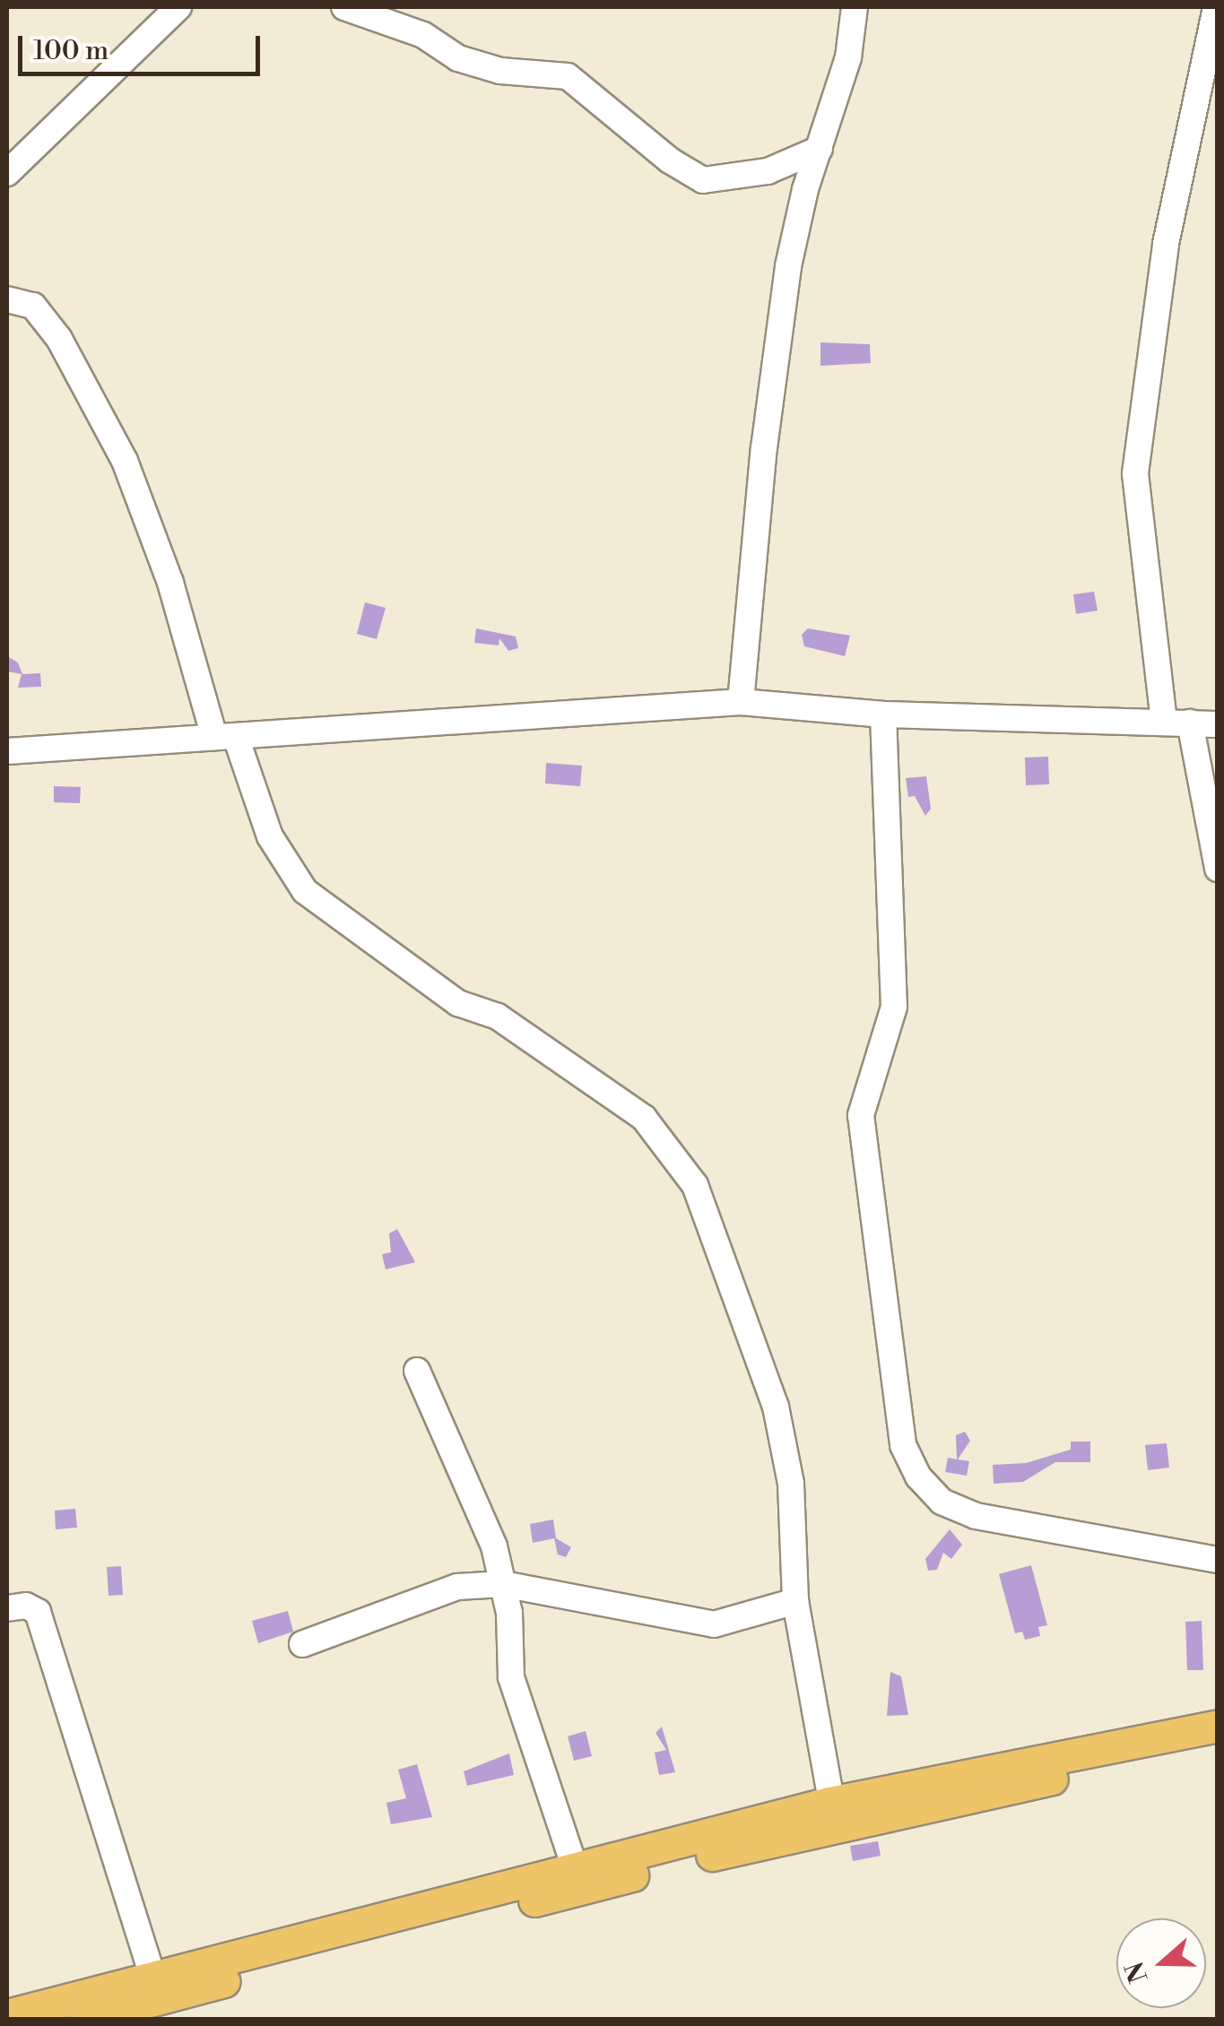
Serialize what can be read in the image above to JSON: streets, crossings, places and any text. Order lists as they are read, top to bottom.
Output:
{
  "scale_bar": "100 m",
  "north": "left"
}
